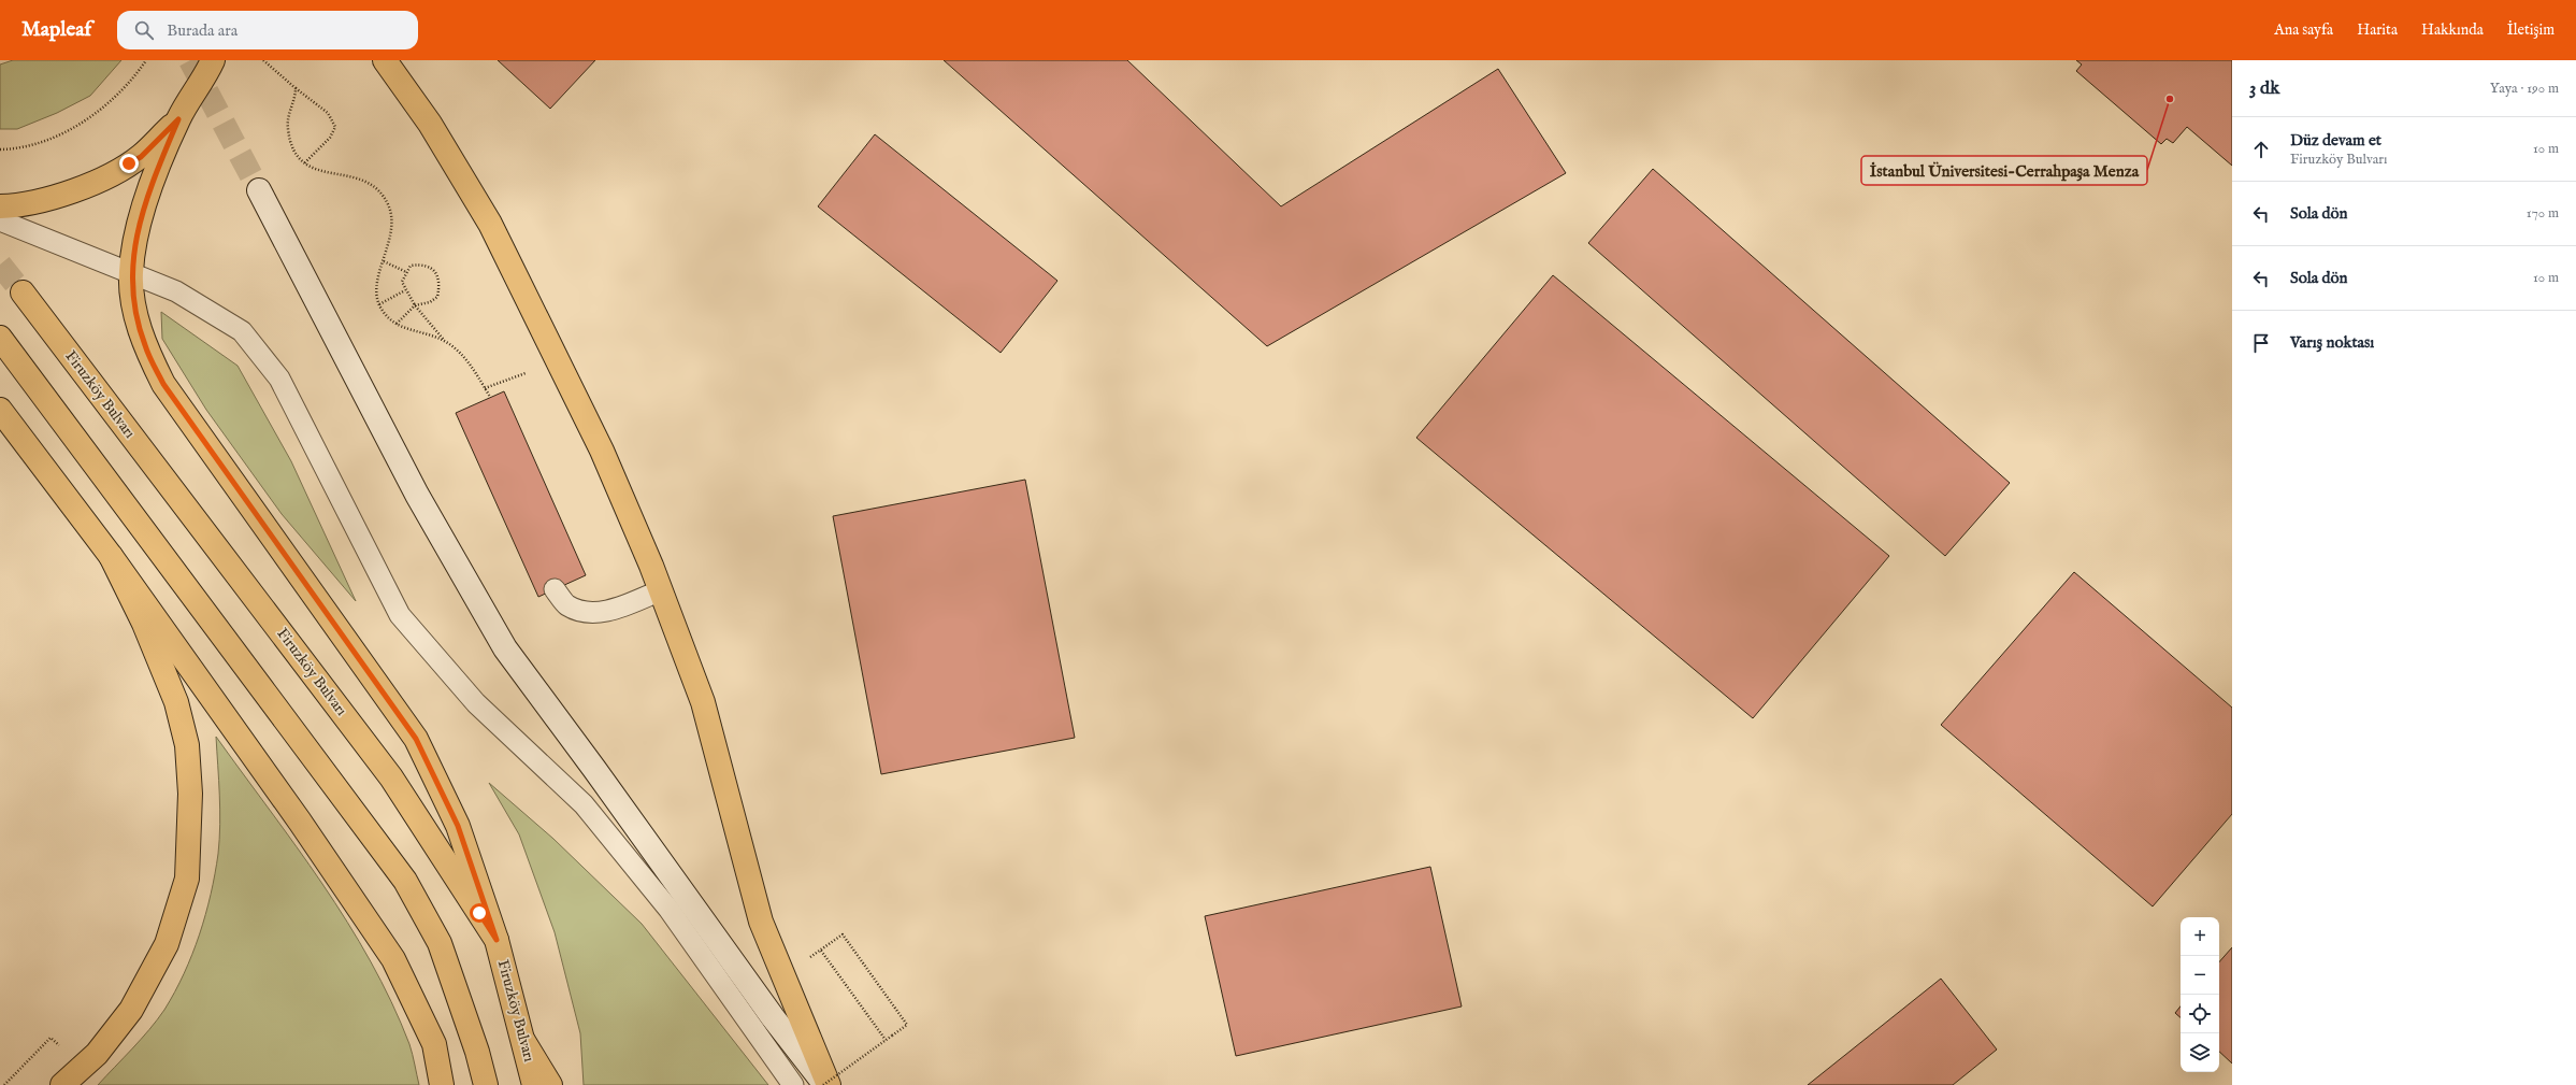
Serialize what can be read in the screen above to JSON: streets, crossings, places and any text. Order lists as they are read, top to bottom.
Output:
{
  "streets": {
    "main road": ["Firuzköy Bulvarı"]
  },
  "places": ["İstanbul Üniversitesi-Cerrahpaşa Menza"],
  "page": {
    "header": "Mapleaf",
    "search": "Burada ara",
    "nav": [
      "Ana sayfa",
      "Harita",
      "Hakkında",
      "İletişim"
    ],
    "heading": ["3 dk", "Yaya · 190 m"],
    "list": [
      ["Düz devam et", "Firuzköy Bulvarı", "10 m"],
      ["Sola dön", "170 m"],
      ["Sola dön", "10 m"],
      "Varış noktası"
    ],
    "map_buttons": ["+", "−"]
  }
}
